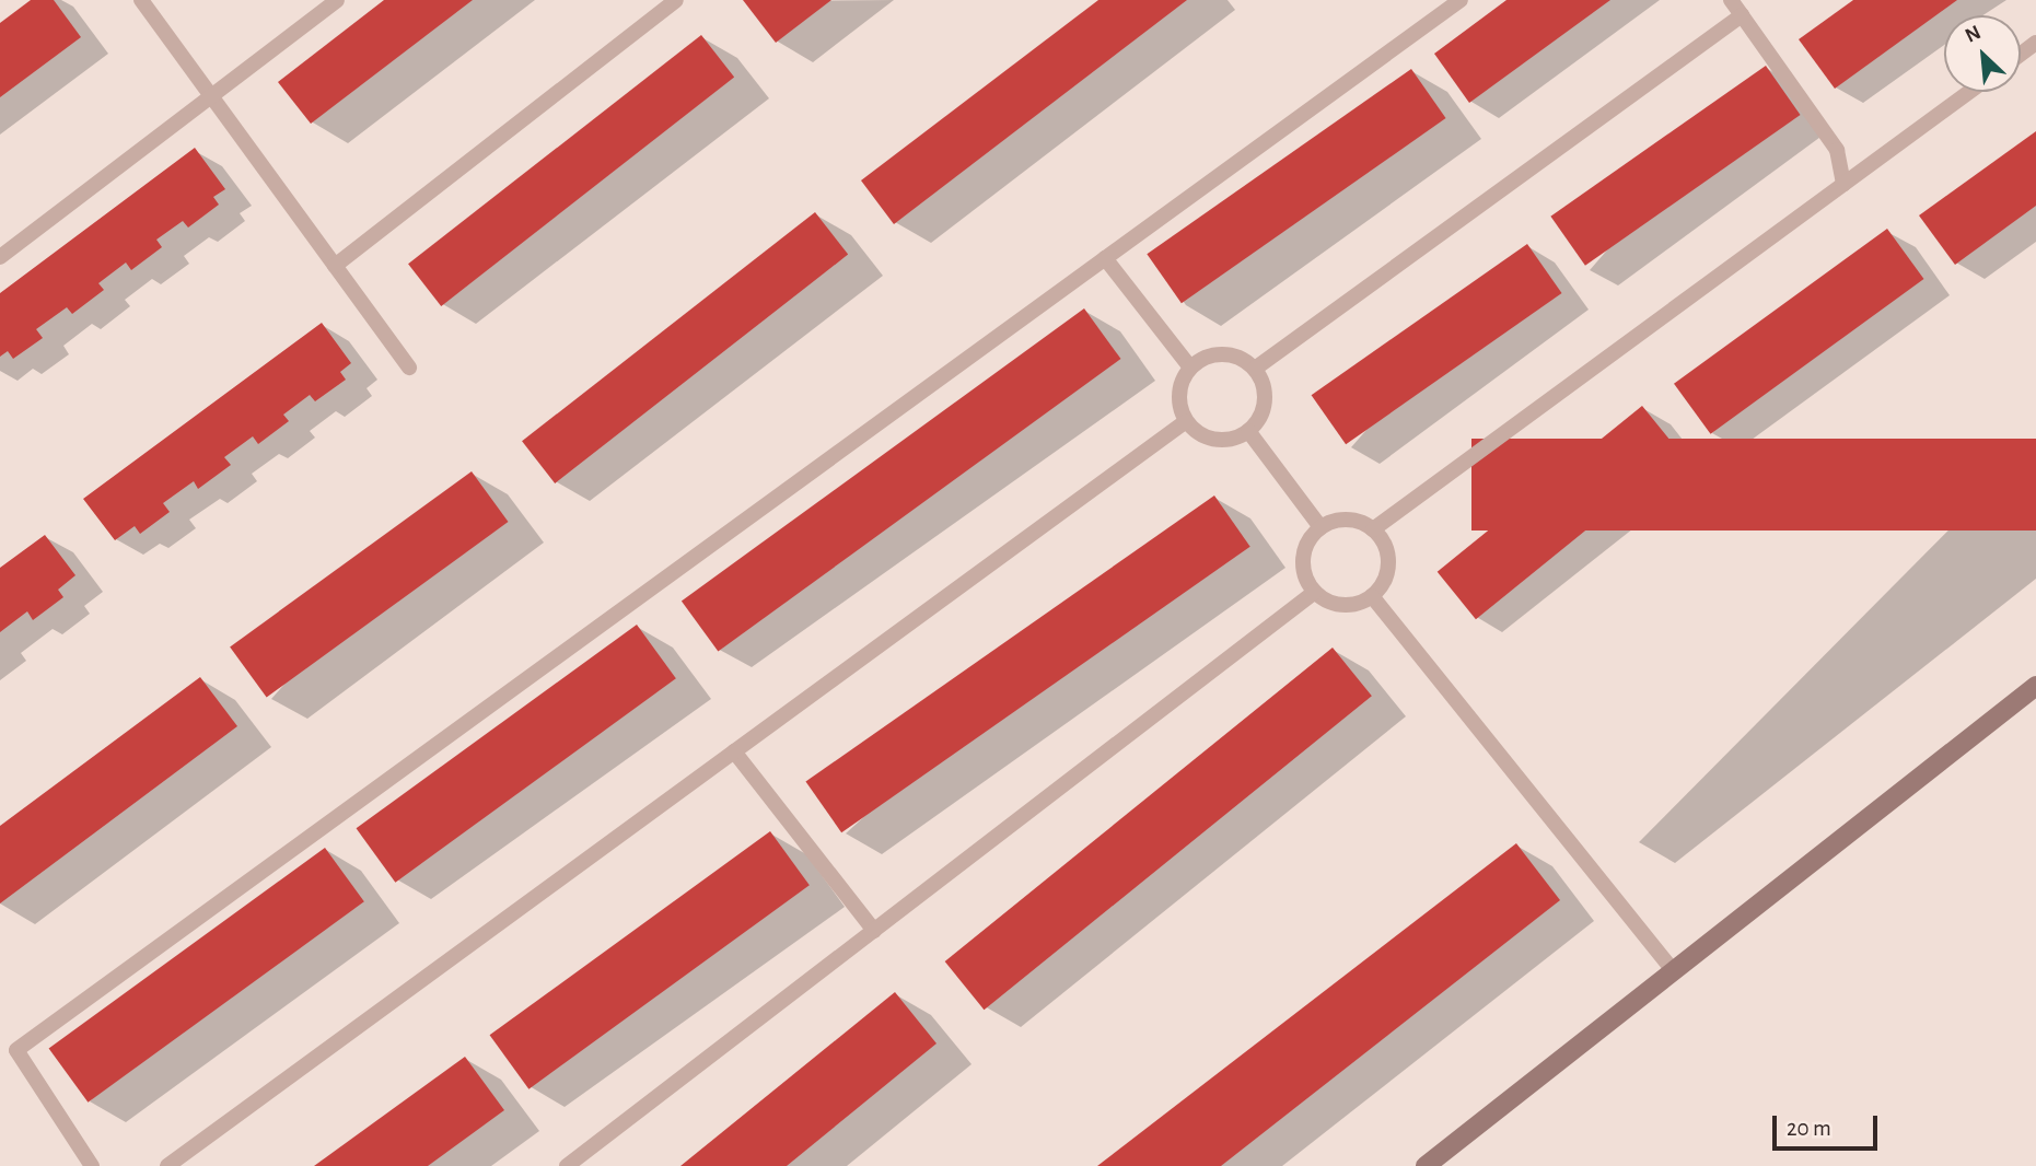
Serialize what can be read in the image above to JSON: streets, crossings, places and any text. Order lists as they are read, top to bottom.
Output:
{
  "scale_bar": "20 m",
  "north": "top left"
}
